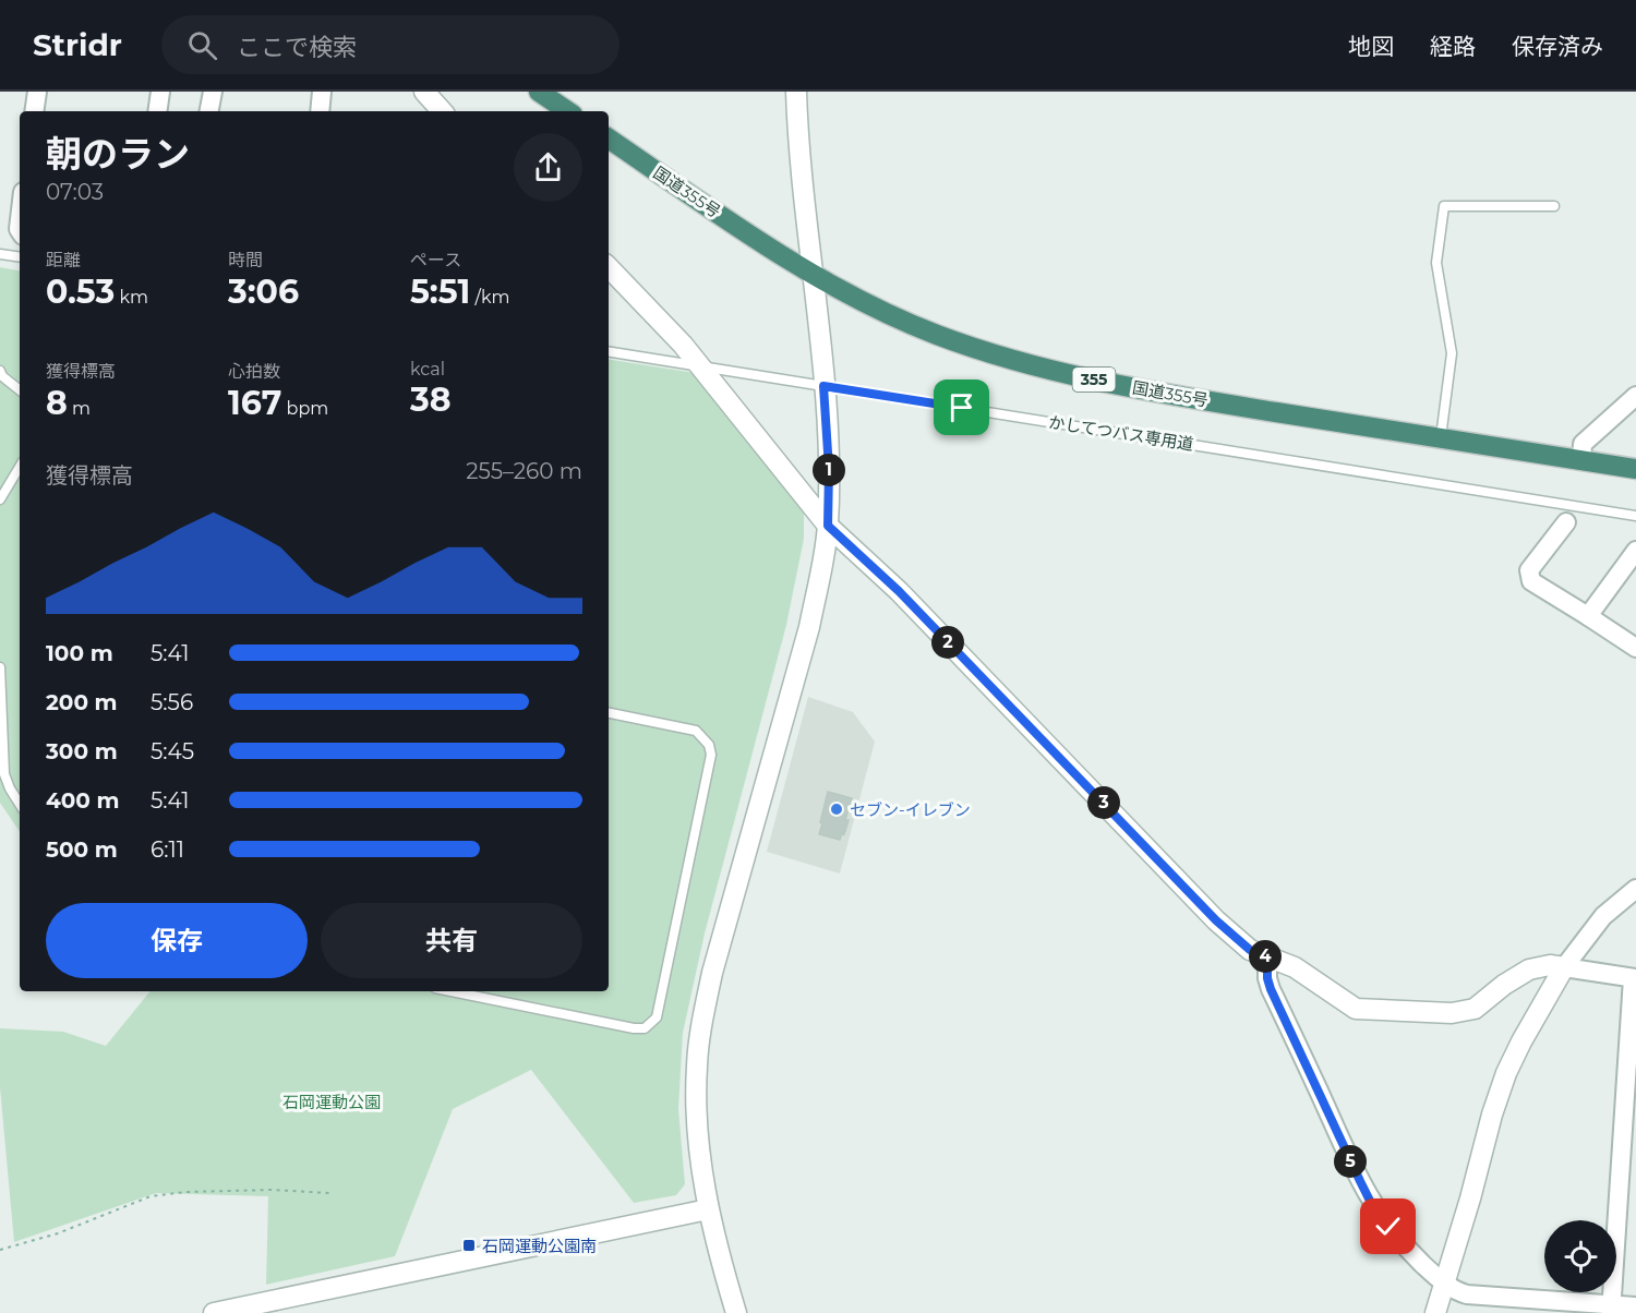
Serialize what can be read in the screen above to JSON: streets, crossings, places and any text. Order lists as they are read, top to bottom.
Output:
{
  "streets": {
    "highway": ["国道355号", "355"],
    "lane": ["かしてつバス専用道"]
  },
  "parks": ["石岡運動公園"],
  "places": {
    "other": ["セブン-イレブン"],
    "transit": ["石岡運動公園南"]
  },
  "page": {
    "header": "Stridr",
    "search": "ここで検索",
    "nav": ["地図", "経路", "保存済み"],
    "heading": ["朝のラン", "07:03"],
    "stats": [
      ["距離", "0.53 km"],
      ["時間", "3:06"],
      ["ペース", "5:51 /km"],
      ["獲得標高", "8 m"],
      ["心拍数", "167 bpm"],
      ["kcal", "38"]
    ],
    "chart": ["獲得標高", "255–260 m"],
    "pins": [
      "1",
      "2",
      "3",
      "4",
      "5"
    ],
    "list": [
      {
        "name": "100 m",
        "note": "5:41"
      },
      {
        "name": "200 m",
        "note": "5:56"
      },
      {
        "name": "300 m",
        "note": "5:45"
      },
      {
        "name": "400 m",
        "note": "5:41"
      },
      {
        "name": "500 m",
        "note": "6:11"
      }
    ],
    "buttons": ["保存", "共有"]
  }
}
